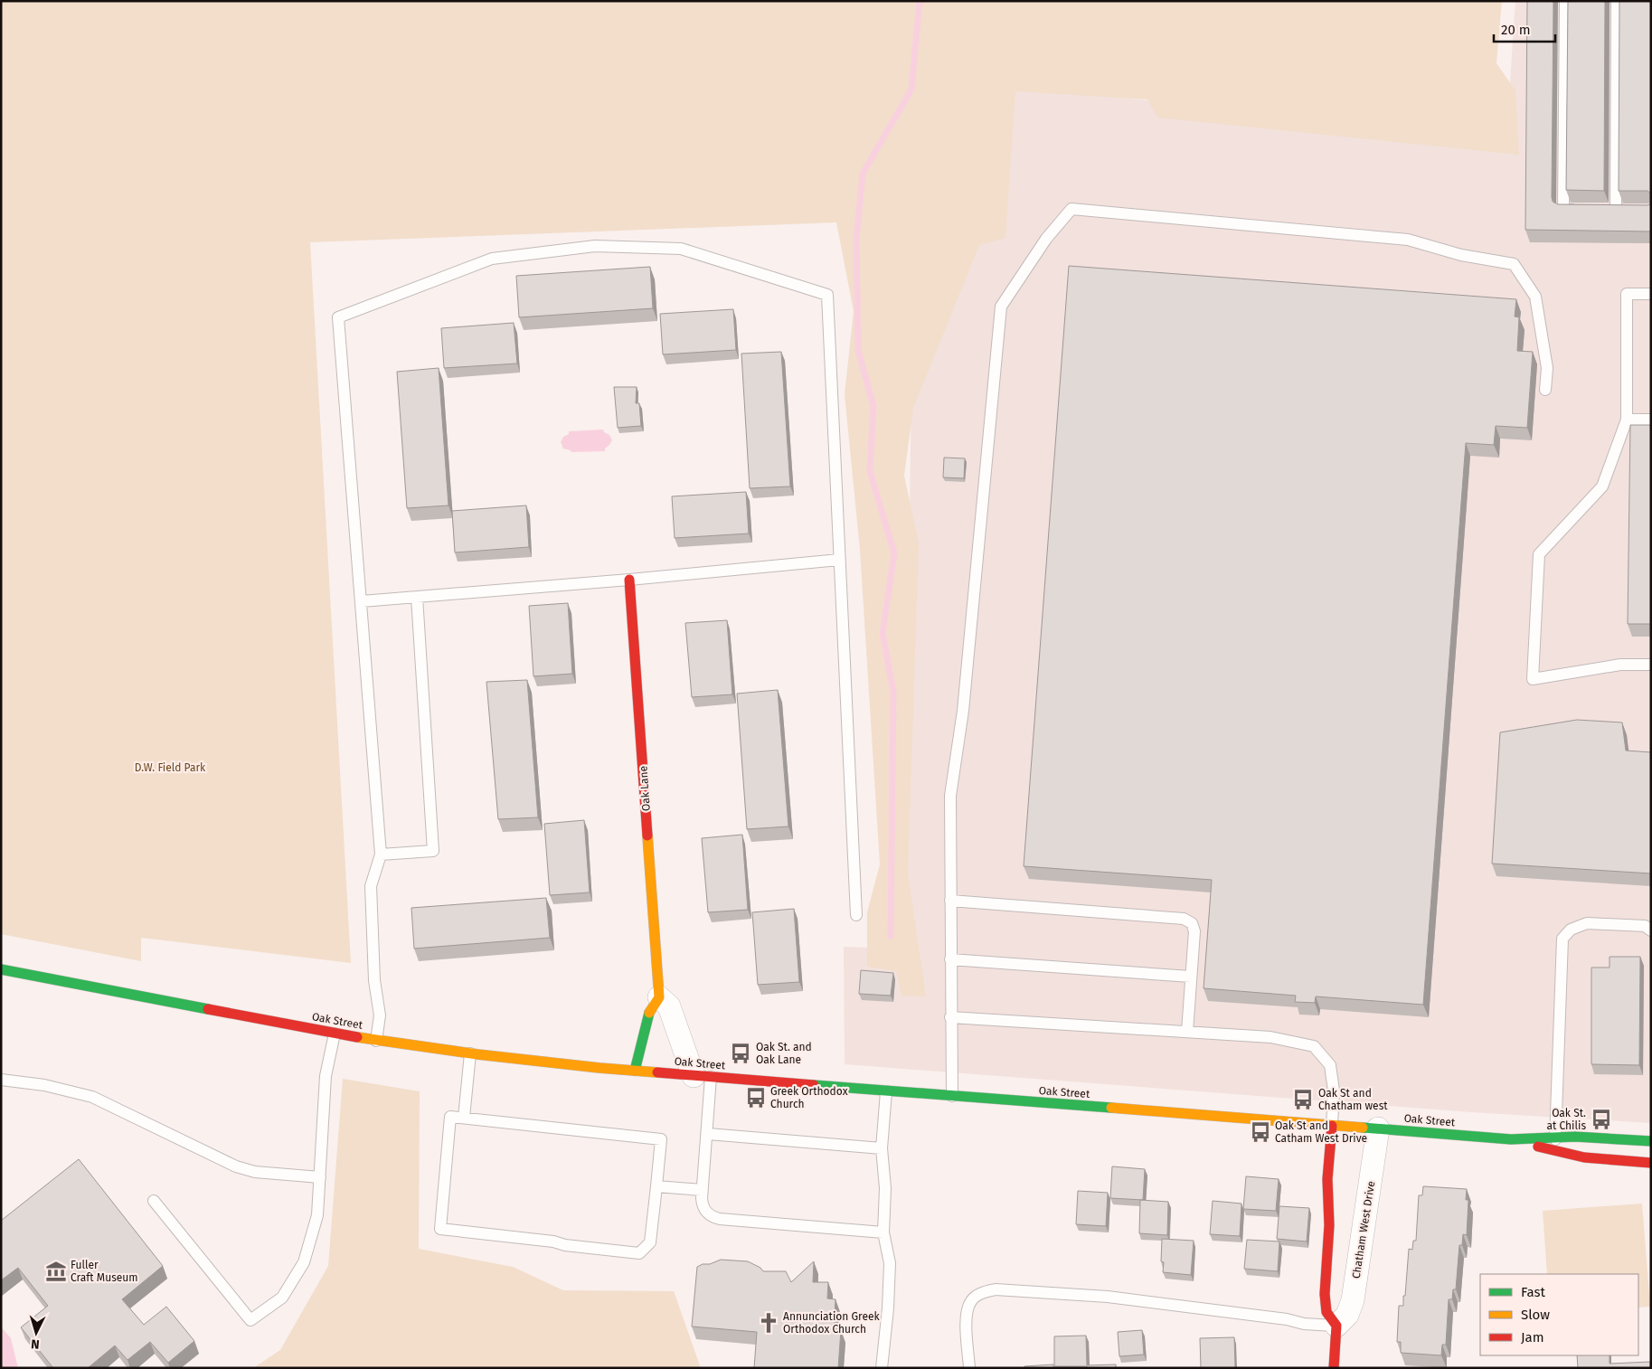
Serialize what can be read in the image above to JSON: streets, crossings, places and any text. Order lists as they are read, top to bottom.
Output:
{
  "streets": {
    "main road": ["Oak Lane", "Oak Street"],
    "street": ["Chatham West Drive"]
  },
  "crossings": [
    ["Oak Street", "Chatham West Drive"]
  ],
  "parks": ["D.W. Field Park"],
  "places": {
    "bus stop": [
      "Oak St. and Oak Lane",
      "Greek Orthodox Church",
      "Oak St and Chatham west",
      "Oak St. at Chilis",
      "Oak St and Catham West Drive"
    ],
    "museum": ["Fuller Craft Museum"],
    "church": ["Annunciation Greek Orthodox Church"]
  },
  "legend": ["Fast", "Slow", "Jam"],
  "scale_bar": "20 m",
  "north": "bottom"
}
